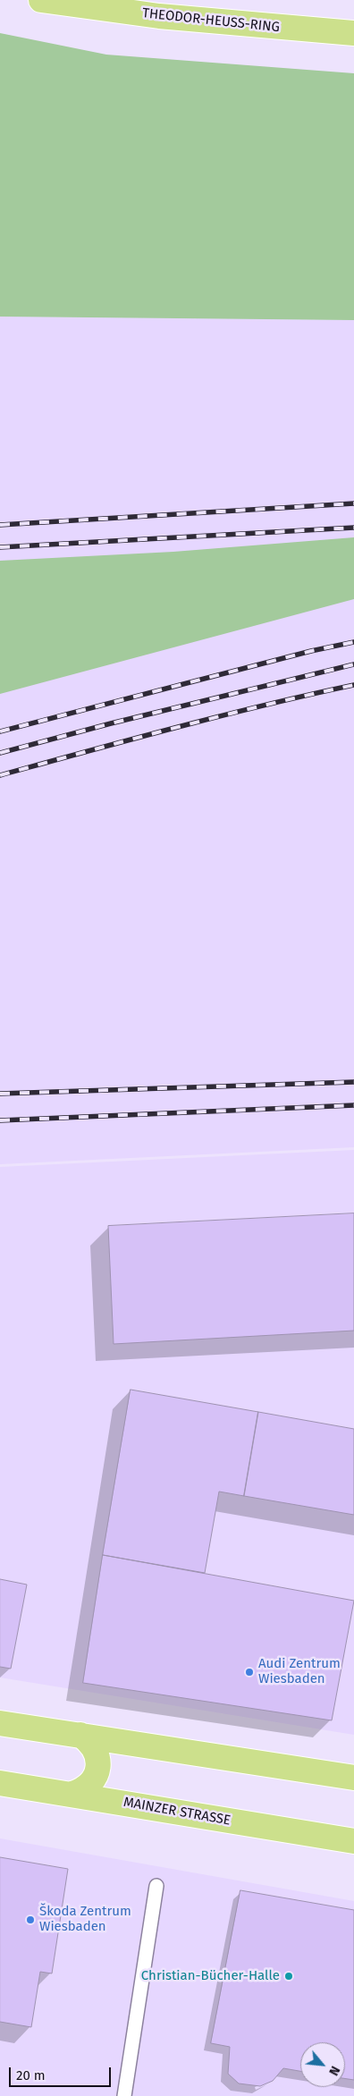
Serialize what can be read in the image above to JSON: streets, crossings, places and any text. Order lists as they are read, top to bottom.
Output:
{
  "streets": {
    "main road": ["THEODOR-HEUSS-RING", "MAINZER STRASSE"]
  },
  "places": ["Audi Zentrum Wiesbaden", "Škoda Zentrum Wiesbaden", "Christian-Bücher-Halle"],
  "scale_bar": "20 m",
  "north": "bottom right"
}
